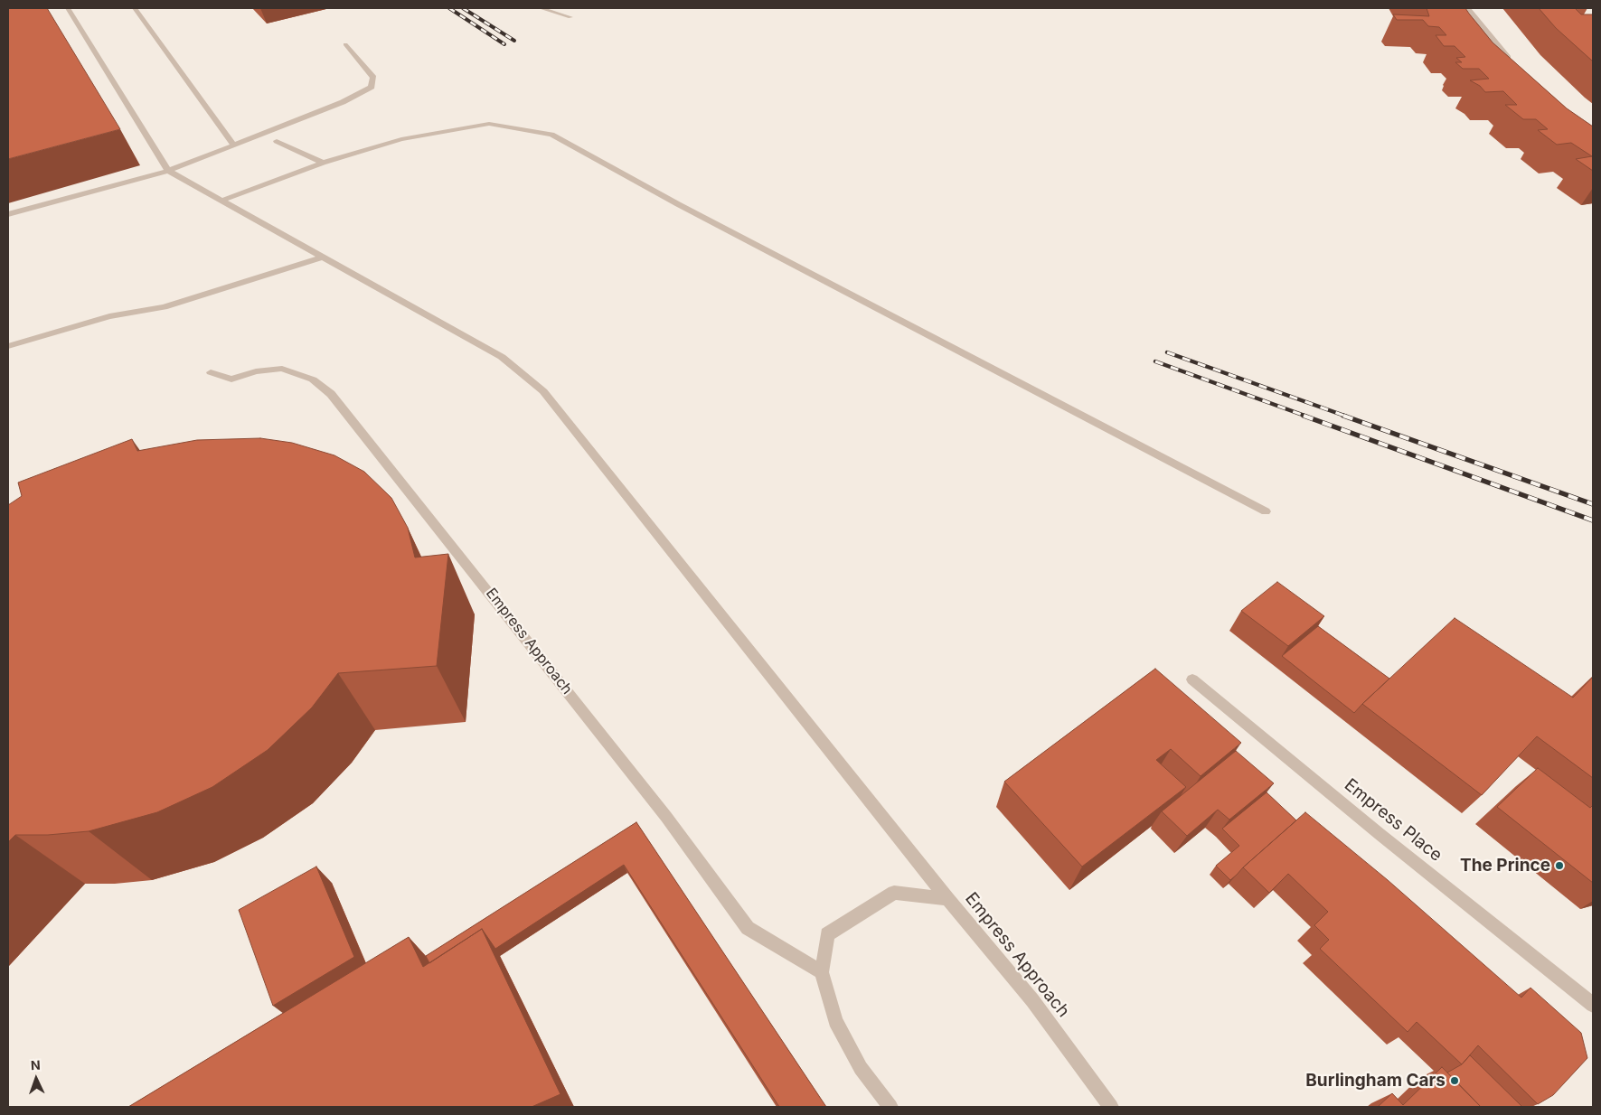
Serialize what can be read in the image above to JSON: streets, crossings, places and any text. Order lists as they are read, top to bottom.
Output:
{
  "streets": {
    "street": ["Empress Approach", "Empress Place"]
  },
  "places": ["The Prince", "Burlingham Cars"],
  "north": "top"
}
